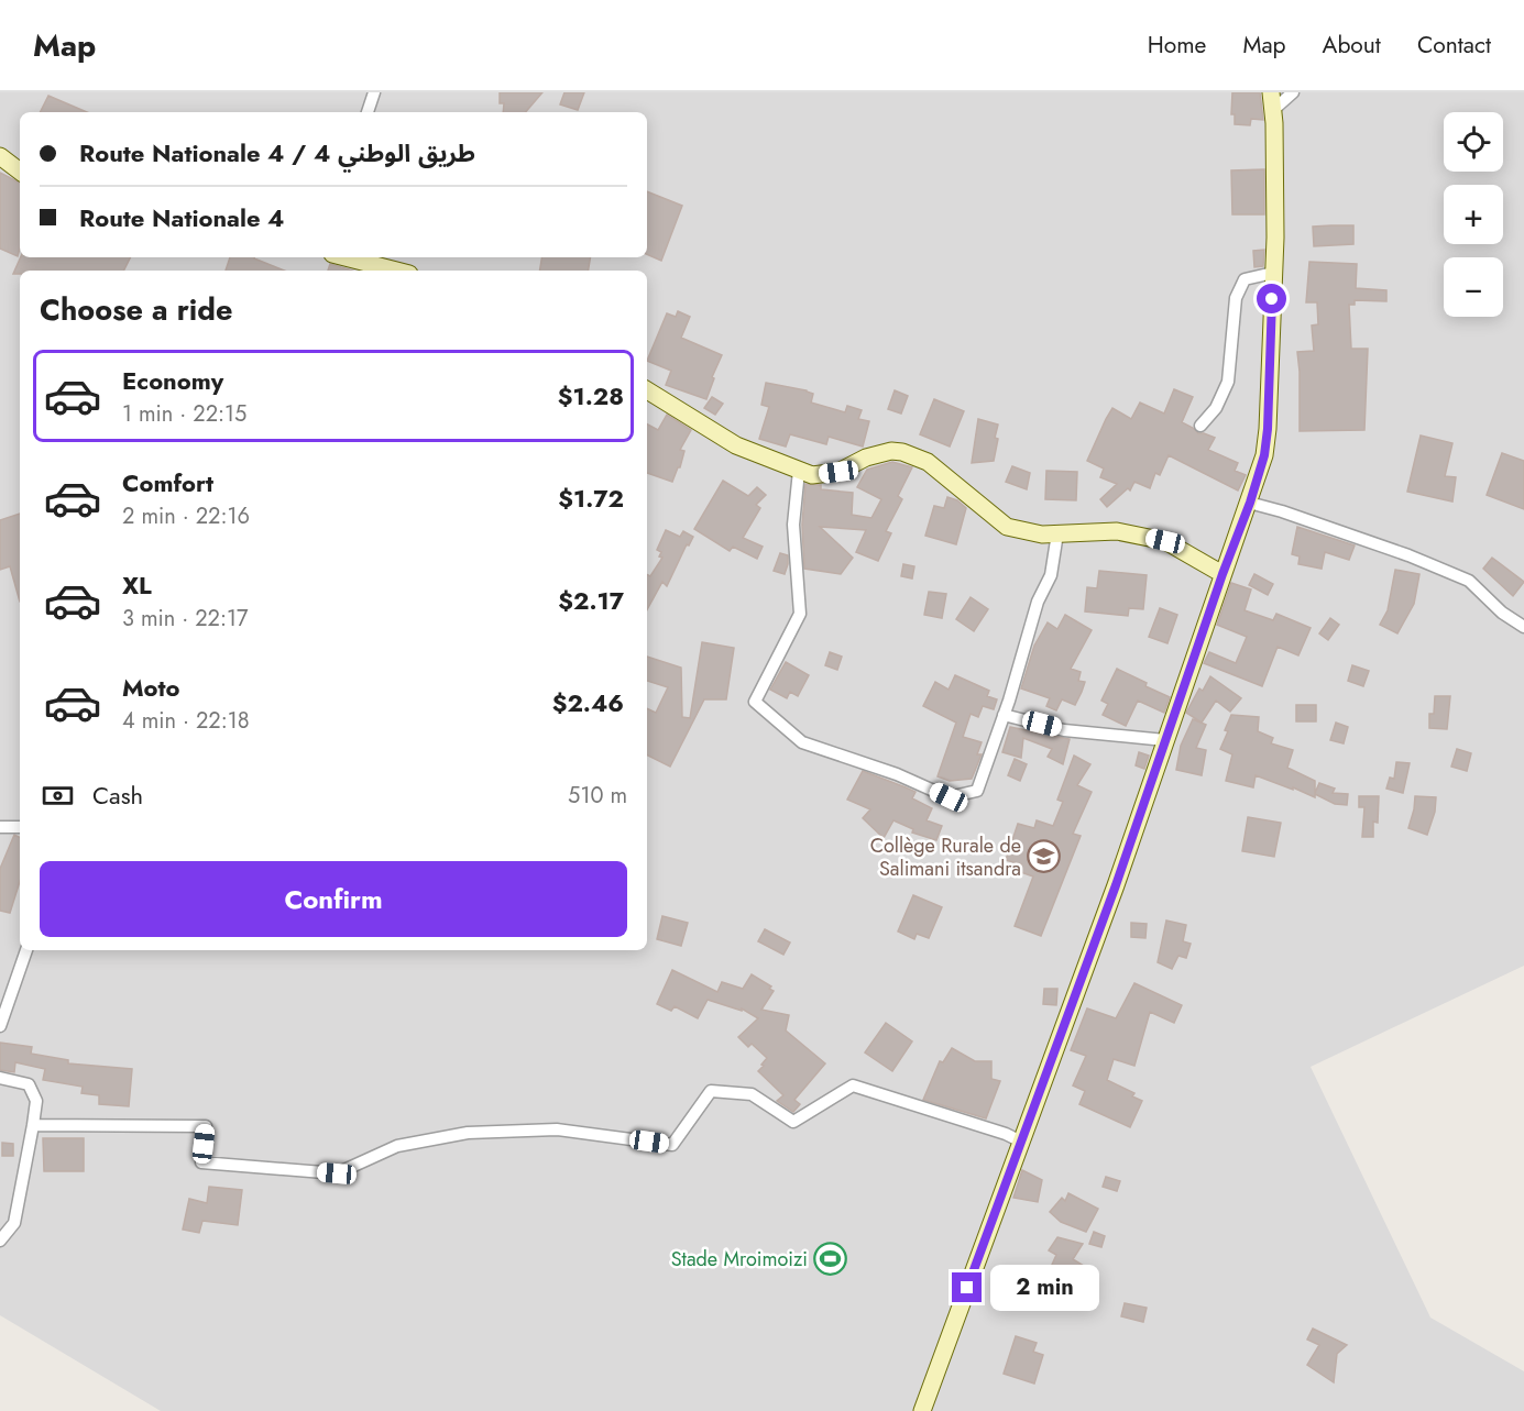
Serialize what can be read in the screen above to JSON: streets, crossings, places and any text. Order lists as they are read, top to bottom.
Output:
{
  "places": {
    "school or university": ["Collège Rurale de Salimani itsandra"],
    "sports": ["Stade Mroimoizi"]
  },
  "page": {
    "header": "Map",
    "nav": [
      "Home",
      "Map",
      "About",
      "Contact"
    ],
    "map_buttons": ["+", "−"],
    "banner": ["Route Nationale 4 / طريق الوطني 4", "Route Nationale 4"],
    "heading": "Choose a ride",
    "list": [
      {
        "name": "Economy",
        "note": "1 min · 22:15",
        "value": "$1.28"
      },
      {
        "name": "Comfort",
        "note": "2 min · 22:16",
        "value": "$1.72"
      },
      {
        "name": "XL",
        "note": "3 min · 22:17",
        "value": "$2.17"
      },
      {
        "name": "Moto",
        "note": "4 min · 22:18",
        "value": "$2.46"
      }
    ],
    "pay": ["Cash", "510 m"],
    "buttons": "Confirm",
    "bubble": "2 min"
  }
}
